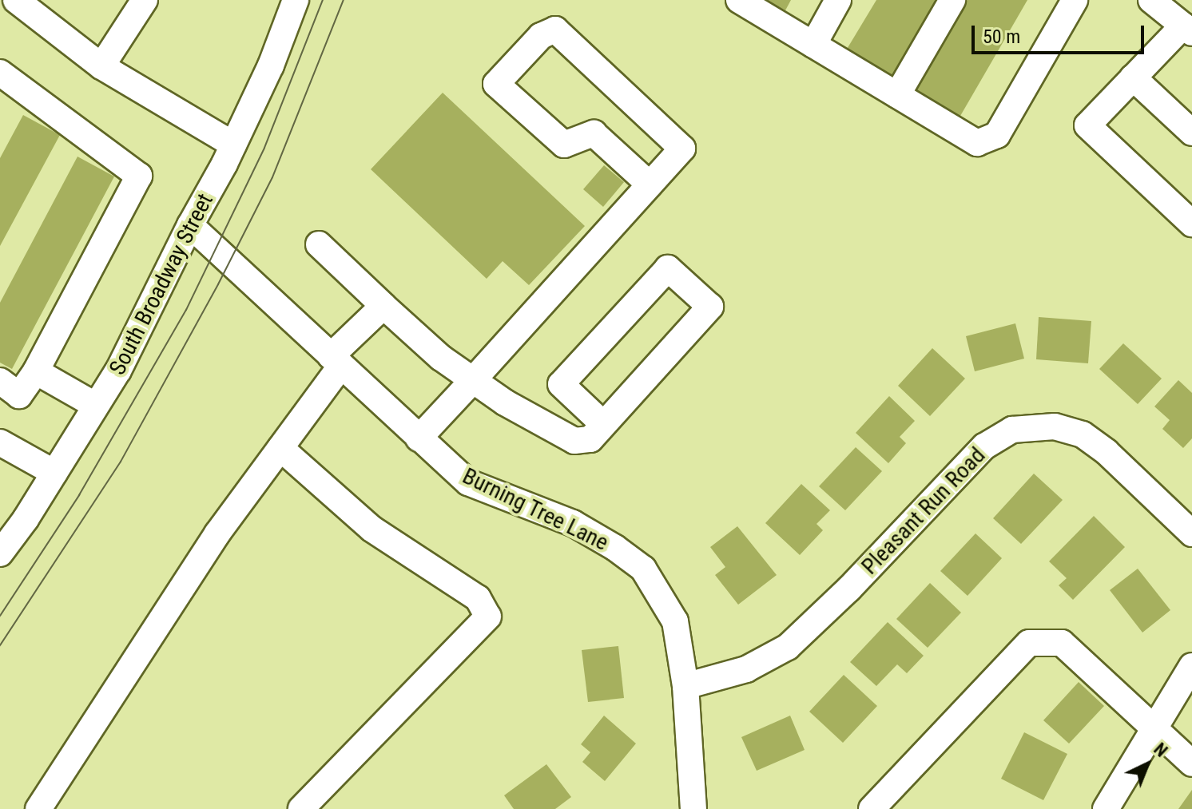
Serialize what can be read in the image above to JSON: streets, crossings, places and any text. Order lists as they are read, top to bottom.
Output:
{
  "streets": {
    "street": ["South Broadway Street", "Burning Tree Lane", "Pleasant Run Road"]
  },
  "crossings": [
    ["South Broadway Street", "Burning Tree Lane"],
    ["Burning Tree Lane", "Pleasant Run Road"]
  ],
  "scale_bar": "50 m",
  "north": "top right"
}
